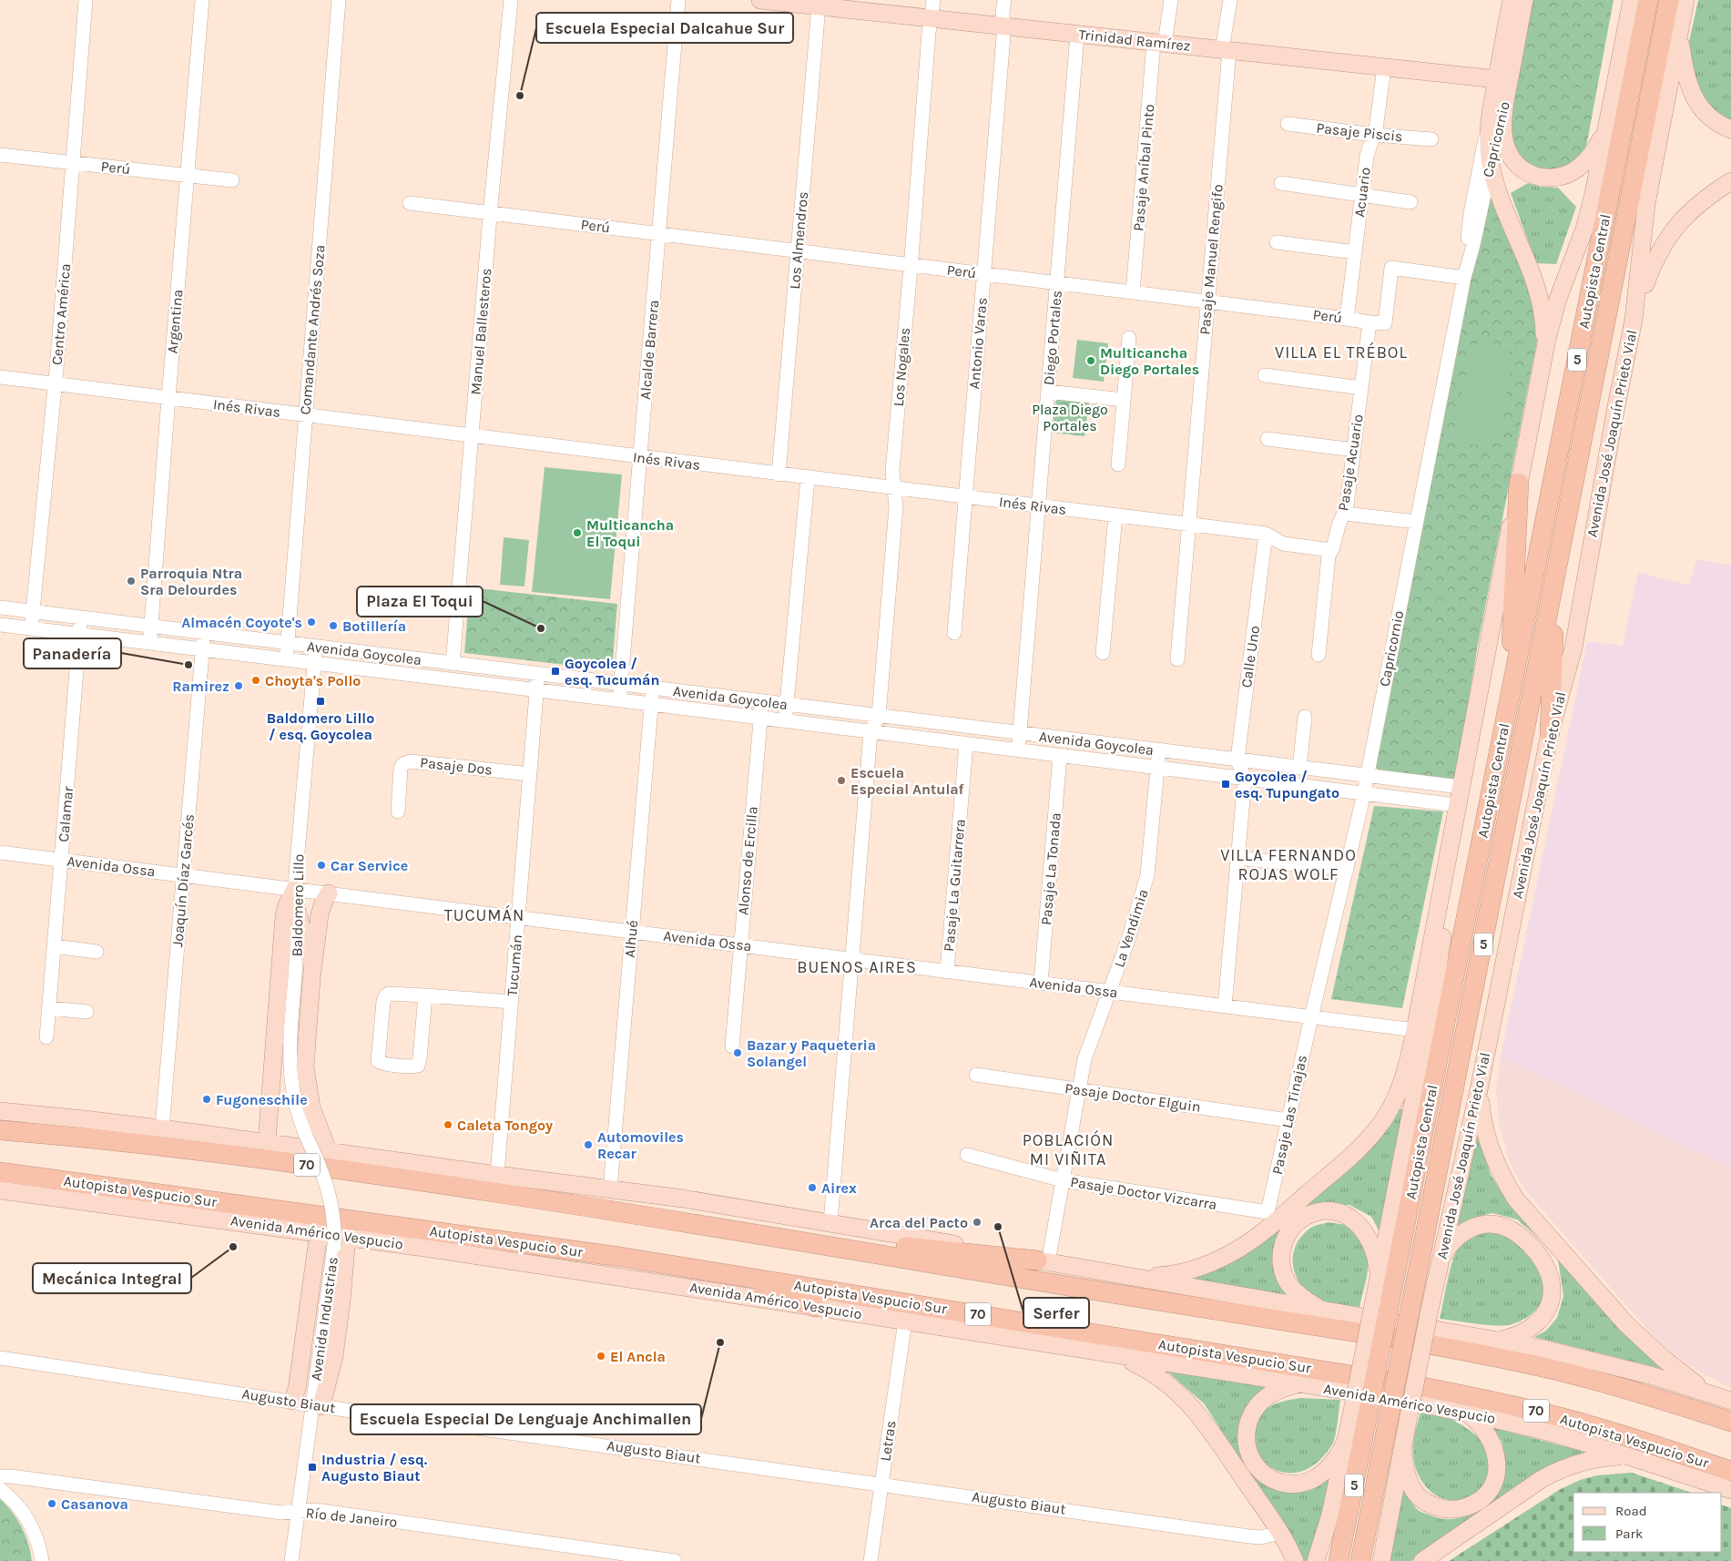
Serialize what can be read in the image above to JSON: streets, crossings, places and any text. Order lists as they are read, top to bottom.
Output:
{
  "streets": {
    "highway": [
      "Autopista Central",
      "5",
      "70",
      "Autopista Vespucio Sur"
    ],
    "main road": [
      "Trinidad Ramírez",
      "Capricornio",
      "Avenida José Joaquín Prieto Vial",
      "Avenida Américo Vespucio"
    ],
    "street": [
      "Pasaje Piscis",
      "Perú",
      "Pasaje Aníbal Pinto",
      "Acuario",
      "Los Almendros",
      "Pasaje Manuel Rengifo",
      "Centro América",
      "Argentina",
      "Comandante Andrés Soza",
      "Manuel Ballesteros",
      "Diego Portales",
      "Antonio Varas",
      "Alcalde Barrera",
      "Los Nogales",
      "Inés Rivas",
      "Pasaje Acuario",
      "Avenida Goycolea",
      "Calle Uno",
      "Pasaje Dos",
      "Calamar",
      "Alonso de Ercilla",
      "Avenida Ossa",
      "Pasaje La Tonada",
      "Joaquín Díaz Garcés",
      "Pasaje La Guitarrera",
      "Baldomero Lillo",
      "La Vendimia",
      "Alhué",
      "Tucumán",
      "Pasaje Doctor Elguin",
      "Pasaje Las Tinajas",
      "Pasaje Doctor Vizcarra",
      "Avenida Industrias",
      "Augusto Biaut",
      "Letras",
      "Río de Janeiro"
    ]
  },
  "crossings": [
    ["Trinidad Ramírez", "Capricornio"],
    ["Trinidad Ramírez", "Pasaje Aníbal Pinto"],
    ["Trinidad Ramírez", "Acuario"],
    ["Trinidad Ramírez", "Los Almendros"],
    ["Trinidad Ramírez", "Pasaje Manuel Rengifo"],
    ["Trinidad Ramírez", "Diego Portales"],
    ["Trinidad Ramírez", "Antonio Varas"],
    ["Trinidad Ramírez", "Los Nogales"],
    ["Pasaje Piscis", "Acuario"],
    ["Capricornio", "Avenida Goycolea"],
    ["Capricornio", "Avenida Ossa"],
    ["Capricornio", "Pasaje Las Tinajas"],
    ["Perú", "Pasaje Aníbal Pinto"],
    ["Perú", "Acuario"],
    ["Perú", "Los Almendros"],
    ["Perú", "Pasaje Manuel Rengifo"],
    ["Perú", "Centro América"],
    ["Perú", "Argentina"],
    ["Perú", "Manuel Ballesteros"],
    ["Perú", "Diego Portales"],
    ["Perú", "Antonio Varas"],
    ["Perú", "Alcalde Barrera"],
    ["Perú", "Los Nogales"],
    ["Perú", "Pasaje Acuario"],
    ["Los Almendros", "Inés Rivas"],
    ["Pasaje Manuel Rengifo", "Inés Rivas"],
    ["Centro América", "Inés Rivas"],
    ["Centro América", "Avenida Goycolea"],
    ["Argentina", "Inés Rivas"],
    ["Argentina", "Avenida Goycolea"],
    ["Comandante Andrés Soza", "Inés Rivas"],
    ["Comandante Andrés Soza", "Avenida Goycolea"],
    ["Manuel Ballesteros", "Inés Rivas"],
    ["Manuel Ballesteros", "Avenida Goycolea"],
    ["Diego Portales", "Inés Rivas"],
    ["Diego Portales", "Avenida Goycolea"],
    ["Antonio Varas", "Inés Rivas"],
    ["Alcalde Barrera", "Inés Rivas"],
    ["Alcalde Barrera", "Avenida Goycolea"],
    ["Los Nogales", "Inés Rivas"],
    ["Los Nogales", "Avenida Goycolea"],
    ["Inés Rivas", "Pasaje Acuario"],
    ["Inés Rivas", "Calle Uno"],
    ["Avenida Goycolea", "Calle Uno"],
    ["Avenida Goycolea", "Calamar"],
    ["Avenida Goycolea", "Alonso de Ercilla"],
    ["Avenida Goycolea", "Pasaje La Tonada"],
    ["Avenida Goycolea", "Joaquín Díaz Garcés"],
    ["Avenida Goycolea", "Pasaje La Guitarrera"],
    ["Avenida Goycolea", "Baldomero Lillo"],
    ["Avenida Goycolea", "La Vendimia"],
    ["Avenida Goycolea", "Alhué"],
    ["Avenida Goycolea", "Tucumán"],
    ["Pasaje Dos", "Tucumán"],
    ["Calamar", "Avenida Ossa"],
    ["Alonso de Ercilla", "Avenida Ossa"],
    ["Avenida Ossa", "Pasaje La Tonada"],
    ["Avenida Ossa", "Joaquín Díaz Garcés"],
    ["Avenida Ossa", "Pasaje La Guitarrera"],
    ["Avenida Ossa", "Baldomero Lillo"],
    ["Avenida Ossa", "La Vendimia"],
    ["Avenida Ossa", "Alhué"],
    ["Avenida Ossa", "Tucumán"],
    ["Avenida Ossa", "Pasaje Las Tinajas"],
    ["Baldomero Lillo", "Avenida Industrias"],
    ["La Vendimia", "Pasaje Doctor Elguin"],
    ["La Vendimia", "Pasaje Doctor Vizcarra"],
    ["Pasaje Doctor Elguin", "Pasaje Las Tinajas"],
    ["Pasaje Las Tinajas", "Pasaje Doctor Vizcarra"],
    ["Avenida Américo Vespucio", "Avenida Industrias"],
    ["Avenida Américo Vespucio", "Letras"],
    ["Augusto Biaut", "Letras"]
  ],
  "districts": [
    "VILLA EL TRÉBOL",
    "VILLA FERNANDO ROJAS WOLF",
    "TUCUMÁN",
    "BUENOS AIRES",
    "POBLACIÓN MI VIÑITA"
  ],
  "parks": ["Plaza Diego Portales"],
  "places": {
    "other": [
      "Escuela Especial Dalcahue Sur",
      "Multicancha Diego Portales",
      "Multicancha El Toqui",
      "Parroquia Ntra Sra Delourdes",
      "Almacén Coyote's",
      "Botillería",
      "Plaza El Toqui",
      "Panadería",
      "Choyta's Pollo",
      "Ramirez",
      "Escuela Especial Antulaf",
      "Car Service",
      "Bazar y Paqueteria Solangel",
      "Fugoneschile",
      "Caleta Tongoy",
      "Automoviles Recar",
      "Airex",
      "Arca del Pacto",
      "Serfer",
      "Mecánica Integral",
      "Escuela Especial De Lenguaje Anchimallen",
      "El Ancla",
      "Casanova"
    ],
    "transit": [
      "Goycolea / esq. Tucumán",
      "Baldomero Lillo / esq. Goycolea",
      "Goycolea / esq. Tupungato",
      "Industria / esq. Augusto Biaut"
    ]
  },
  "legend": ["Road", "Park"]
}
